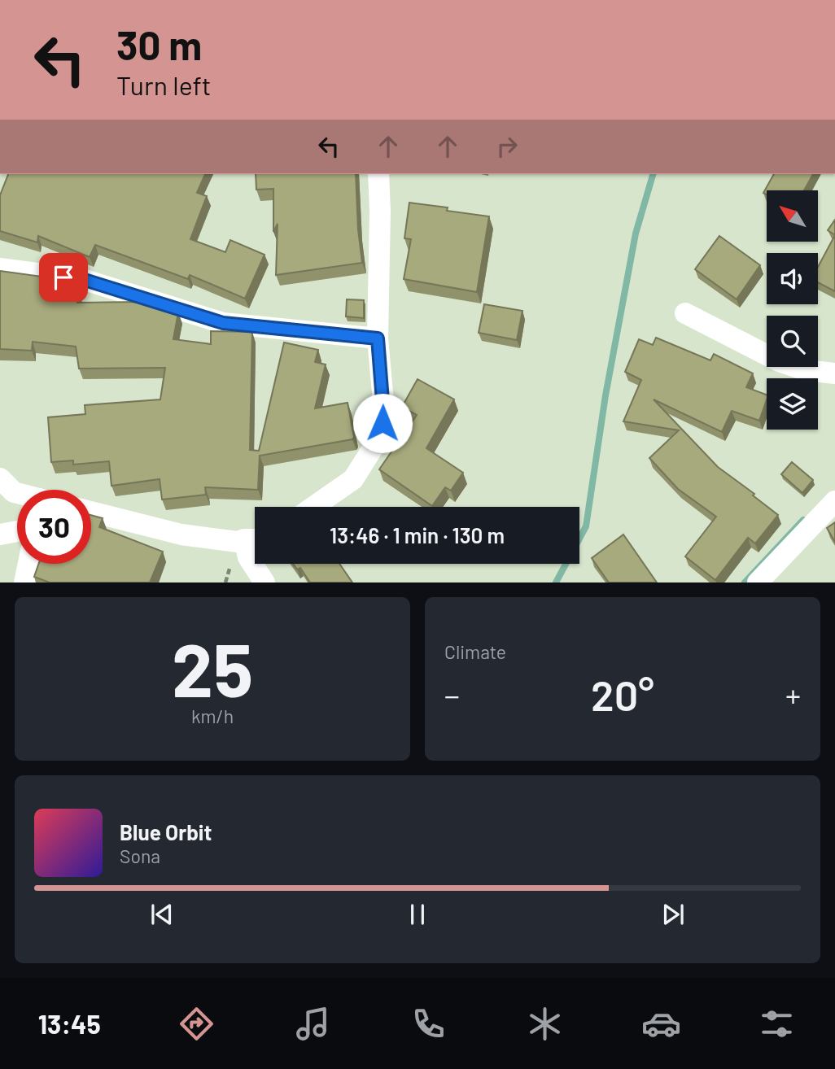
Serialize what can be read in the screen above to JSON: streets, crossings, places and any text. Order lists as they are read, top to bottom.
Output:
{
  "north": "top left",
  "page": {
    "turn": ["30 m", "Turn left"],
    "limit": "30",
    "trip": "13:46 · 1 min · 130 m",
    "tile": [
      ["25", "km/h"],
      "Climate"
    ],
    "heat": ["−", "20°", "+"],
    "song": ["Blue Orbit", "Sona"],
    "tabs": "13:45"
  }
}
